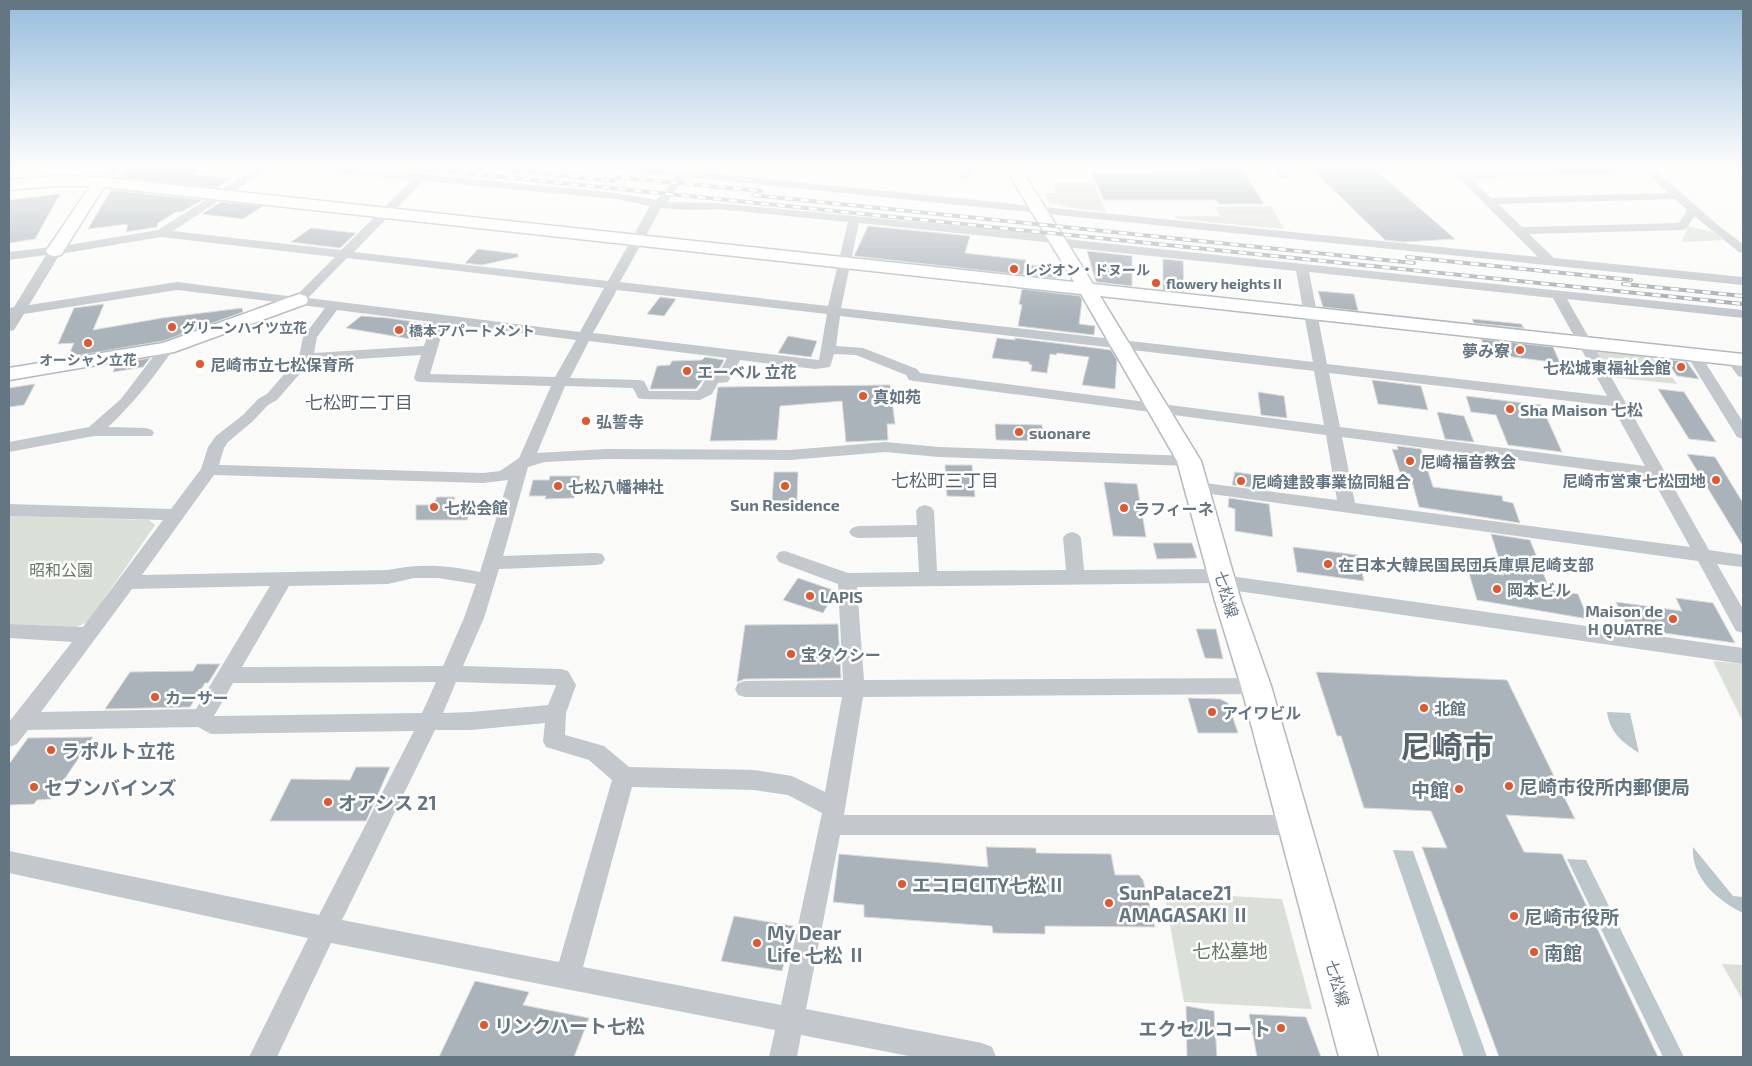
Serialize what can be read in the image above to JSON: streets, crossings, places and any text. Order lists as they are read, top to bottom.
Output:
{
  "streets": {
    "street": ["七松線"]
  },
  "districts": ["七松町二丁目", "七松町三丁目", "尼崎市"],
  "parks": ["昭和公園", "七松墓地"],
  "places": [
    "レジオン・ドヌール",
    "flowery heightsⅡ",
    "グリーンハイツ立花",
    "橋本アパートメント",
    "オーシャン立花",
    "夢み寮",
    "尼崎市立七松保育所",
    "七松城東福祉会館",
    "エーベル 立花",
    "真如苑",
    "Sha Maison 七松",
    "弘誓寺",
    "suonare",
    "尼崎福音教会",
    "尼崎市営東七松団地",
    "尼崎建設事業協同組合",
    "七松八幡神社",
    "Sun Residence",
    "七松会館",
    "ラフィーネ",
    "在日本大韓民国民団兵庫県尼崎支部",
    "岡本ビル",
    "LAPIS",
    "Maison de H QUATRE",
    "宝タクシー",
    "カーサー",
    "北館",
    "アイワビル",
    "ラポルト立花",
    "尼崎市役所内郵便局",
    "セブンバインズ",
    "中館",
    "オアシス 21",
    "エコロCITY七松Ⅱ",
    "SunPalace21 AMAGASAKI Ⅱ",
    "尼崎市役所",
    "My Dear Life 七松 Ⅱ",
    "南館",
    "リンクハート七松",
    "エクセルコート"
  ]
}
